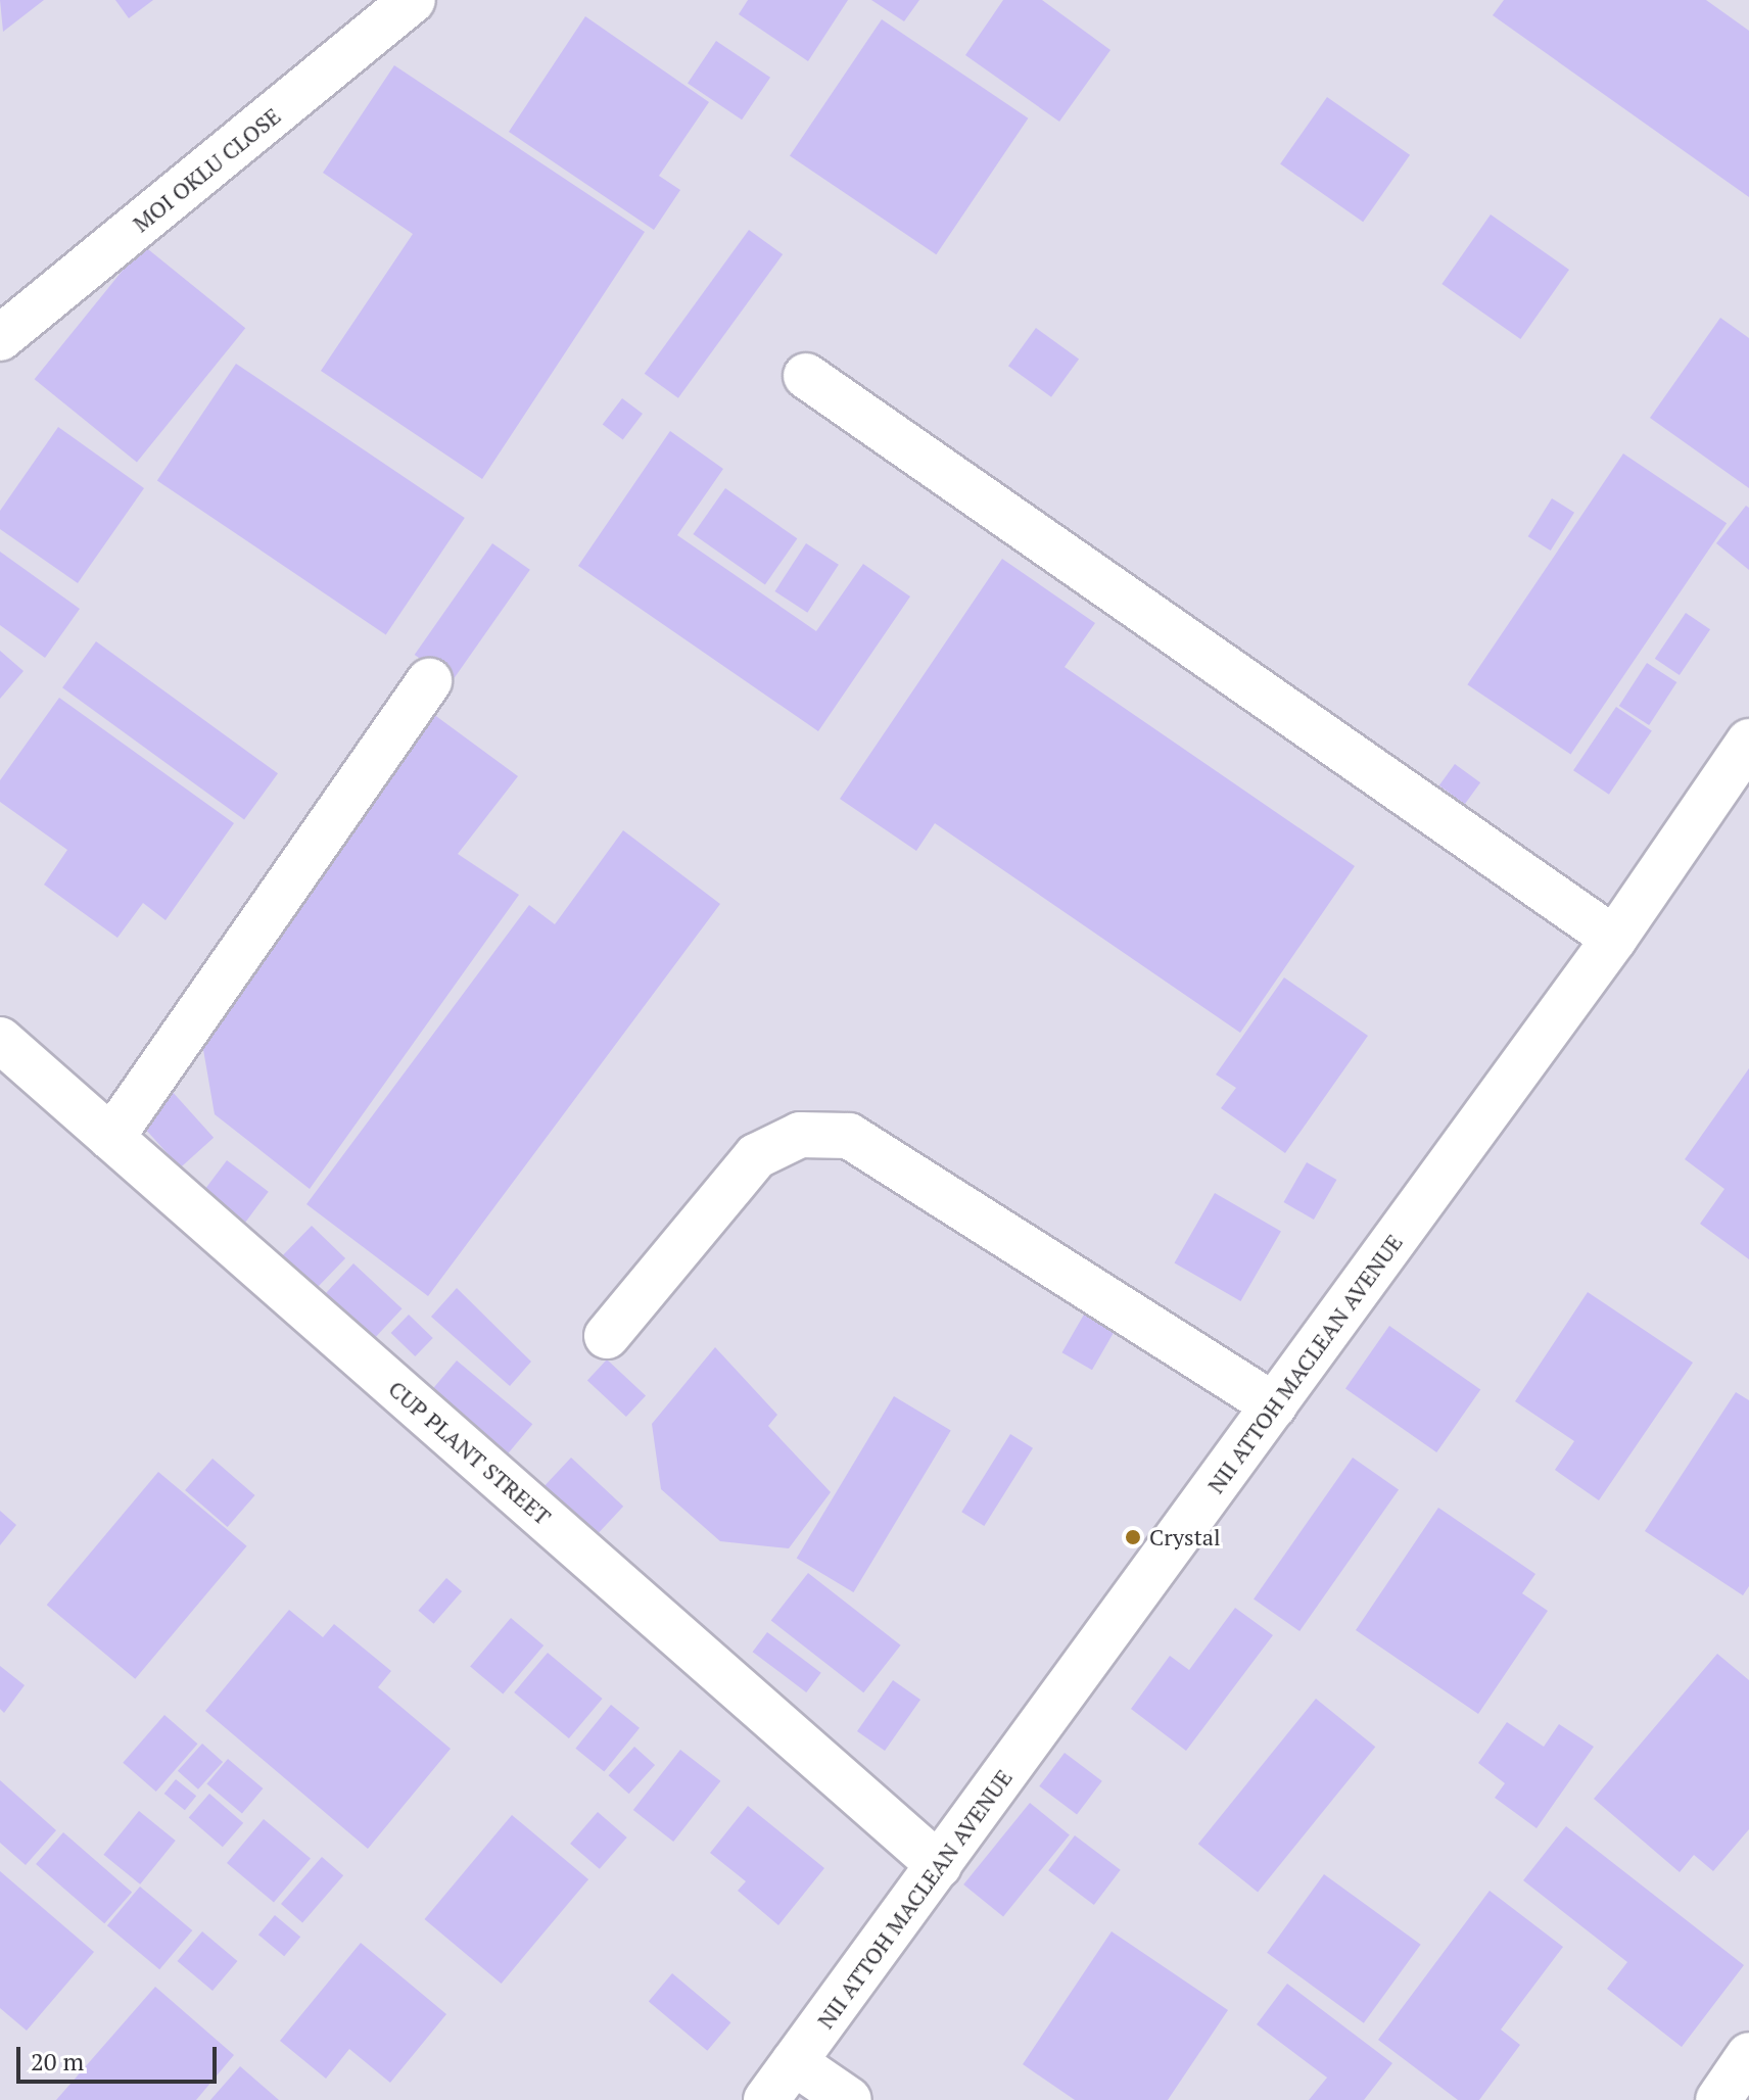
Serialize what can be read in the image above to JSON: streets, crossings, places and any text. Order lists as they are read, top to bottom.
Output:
{
  "streets": {
    "street": ["MOI OKLU CLOSE", "NII ATTOH MACLEAN AVENUE", "CUP PLANT STREET"]
  },
  "crossings": [
    ["NII ATTOH MACLEAN AVENUE", "CUP PLANT STREET"]
  ],
  "places": ["Crystal"],
  "scale_bar": "20 m"
}
